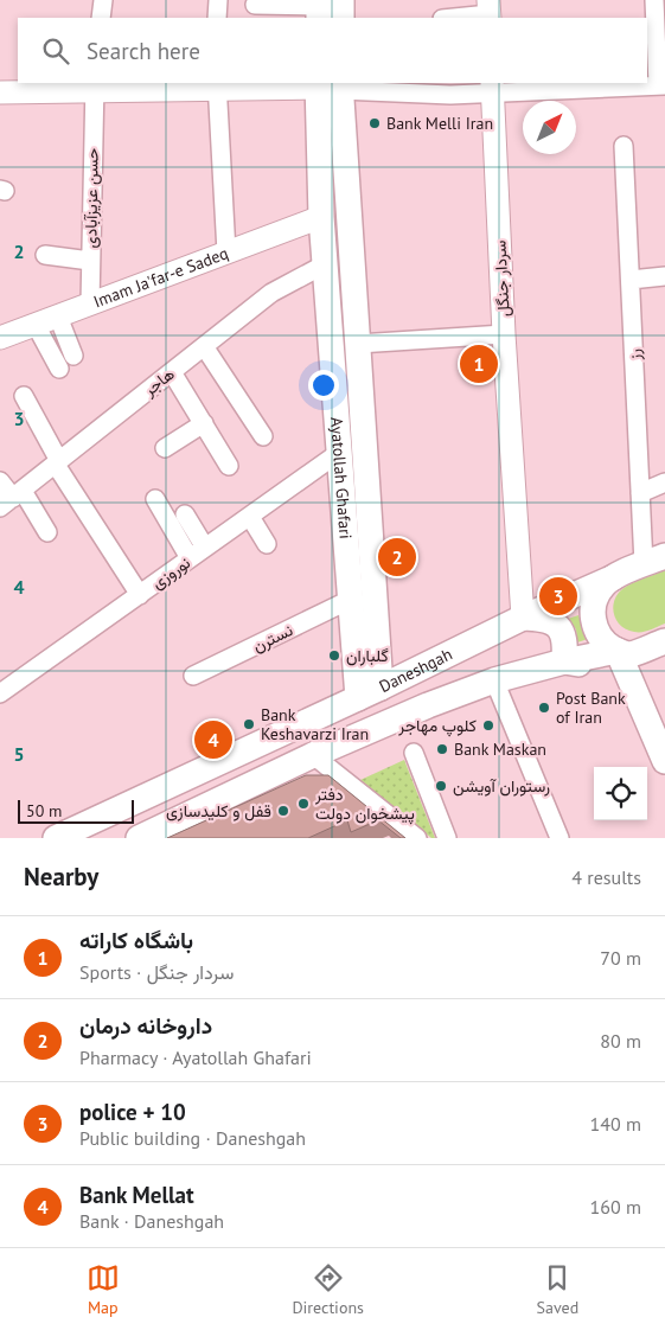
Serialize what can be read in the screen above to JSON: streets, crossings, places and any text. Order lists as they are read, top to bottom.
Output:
{
  "streets": {
    "main road": ["Ayatollah Ghafari", "Daneshgah"],
    "street": [
      "حسن عزیزآبادی",
      "Imam Ja'far-e Sadeq",
      "سردار جنگل",
      "رز",
      "هاجر",
      "نوروزی",
      "نسترن"
    ]
  },
  "crossings": [
    ["حسن عزیزآبادی", "Imam Ja'far-e Sadeq"],
    ["Imam Ja'far-e Sadeq", "Ayatollah Ghafari"],
    ["سردار جنگل", "Daneshgah"],
    ["رز", "Daneshgah"],
    ["هاجر", "Ayatollah Ghafari"],
    ["Ayatollah Ghafari", "نوروزی"],
    ["Ayatollah Ghafari", "نسترن"],
    ["Ayatollah Ghafari", "Daneshgah"]
  ],
  "places": [
    "Bank Melli Iran",
    "گلباران",
    "Post Bank of Iran",
    "Bank Keshavarzi Iran",
    "کلوپ مهاجر",
    "Bank Maskan",
    "رستوران آویشن",
    "دفتر پیشخوان دولت",
    "قفل و کلیدسازی"
  ],
  "scale_bar": "50 m",
  "north": "top right",
  "page": {
    "search": "Search here",
    "pins": [
      "1",
      "2",
      "3",
      "4"
    ],
    "scale": "50 m",
    "heading": ["Nearby", "4 results"],
    "list": [
      {
        "mark": "1",
        "name": "باشگاه کاراته",
        "note": "Sports · سردار جنگل",
        "value": "70 m"
      },
      {
        "mark": "2",
        "name": "داروخانه درمان",
        "note": "Pharmacy · Ayatollah Ghafari",
        "value": "80 m"
      },
      {
        "mark": "3",
        "name": "police + 10",
        "note": "Public building · Daneshgah",
        "value": "140 m"
      },
      {
        "mark": "4",
        "name": "Bank Mellat",
        "note": "Bank · Daneshgah",
        "value": "160 m"
      }
    ],
    "nav": ["Map", "Directions", "Saved"]
  },
  "grid": {
    "rows": [
      "2",
      "3",
      "4",
      "5"
    ]
  }
}
